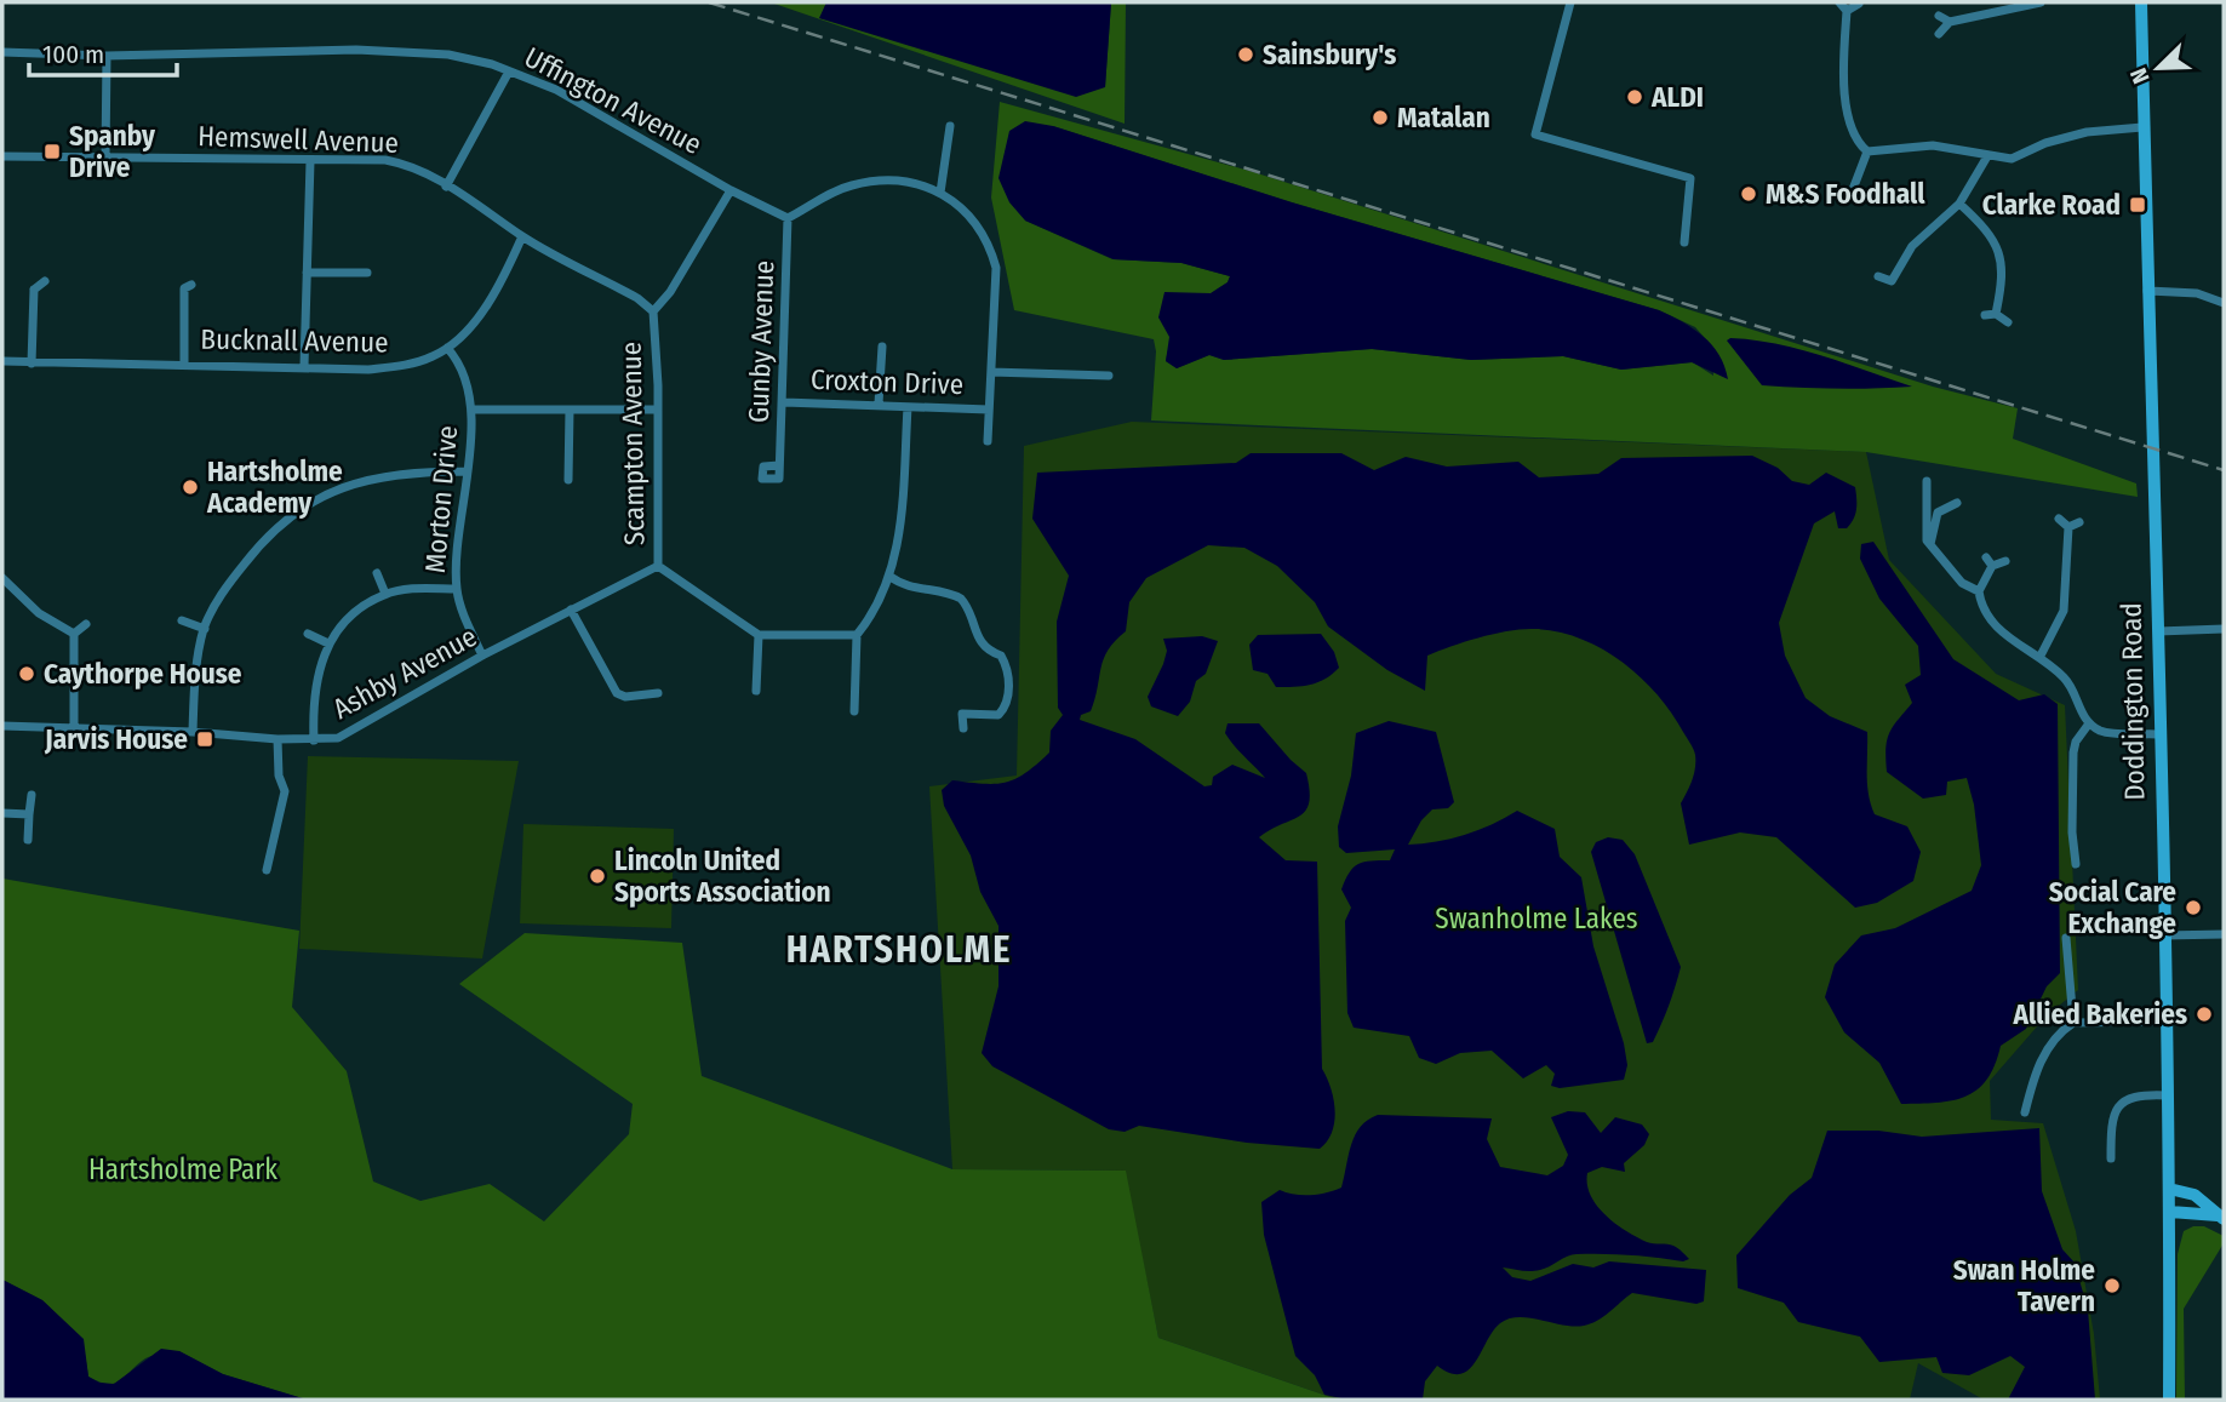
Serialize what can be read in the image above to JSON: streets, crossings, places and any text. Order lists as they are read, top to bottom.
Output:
{
  "streets": {
    "main road": ["Doddington Road"],
    "street": [
      "Uffington Avenue",
      "Hemswell Avenue",
      "Bucknall Avenue",
      "Gunby Avenue",
      "Croxton Drive",
      "Scampton Avenue",
      "Morton Drive",
      "Ashby Avenue"
    ]
  },
  "crossings": [
    ["Uffington Avenue", "Gunby Avenue"],
    ["Uffington Avenue", "Croxton Drive"],
    ["Uffington Avenue", "Scampton Avenue"],
    ["Hemswell Avenue", "Bucknall Avenue"],
    ["Hemswell Avenue", "Scampton Avenue"],
    ["Bucknall Avenue", "Morton Drive"],
    ["Gunby Avenue", "Croxton Drive"],
    ["Scampton Avenue", "Ashby Avenue"],
    ["Morton Drive", "Ashby Avenue"]
  ],
  "districts": ["HARTSHOLME"],
  "parks": ["Swanholme Lakes", "Hartsholme Park"],
  "places": {
    "other": [
      "Sainsbury's",
      "ALDI",
      "Matalan",
      "M&S Foodhall",
      "Hartsholme Academy",
      "Caythorpe House",
      "Lincoln United Sports Association",
      "Social Care Exchange",
      "Allied Bakeries",
      "Swan Holme Tavern"
    ],
    "transit": ["Spanby Drive", "Clarke Road", "Jarvis House"]
  },
  "scale_bar": "100 m",
  "north": "bottom left"
}
